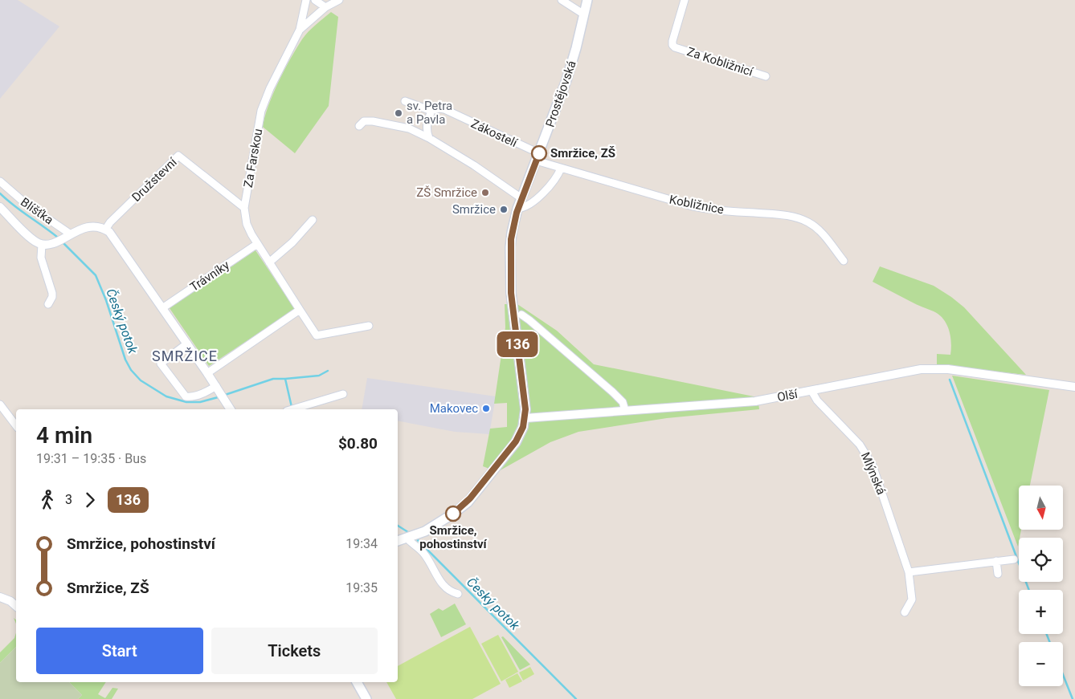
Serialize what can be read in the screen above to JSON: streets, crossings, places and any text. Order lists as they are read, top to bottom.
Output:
{
  "streets": {
    "main road": ["Prostějovská"],
    "street": [
      "Za Kobližnicí",
      "Zákostelí",
      "Za Farskou",
      "Družstevní",
      "Kobližnice",
      "Blíšťka",
      "Trávníky",
      "Olší",
      "Mlýnská"
    ]
  },
  "crossings": [
    ["Prostějovská", "Zákostelí"],
    ["Prostějovská", "Kobližnice"],
    ["Prostějovská", "Olší"],
    ["Zákostelí", "Kobližnice"],
    ["Za Farskou", "Družstevní"],
    ["Za Farskou", "Trávníky"],
    ["Družstevní", "Blíšťka"],
    ["Olší", "Mlýnská"]
  ],
  "districts": ["SMRŽICE"],
  "water": ["Český potok"],
  "places": [
    "sv. Petra a Pavla",
    "Smržice, ZŠ",
    "ZŠ Smržice",
    "Smržice",
    "Makovec",
    "Smržice, pohostinství"
  ],
  "lines": ["bus line 136"],
  "north": "bottom",
  "page": {
    "on_map": "136",
    "heading": ["4 min", "19:31 – 19:35 · Bus", "$0.80"],
    "legs": ["3", "136"],
    "map_buttons": ["+", "−"],
    "list": [
      {
        "name": "Smržice, pohostinství",
        "value": "19:34"
      },
      {
        "name": "Smržice, ZŠ",
        "value": "19:35"
      }
    ],
    "buttons": ["Start", "Tickets"]
  }
}
